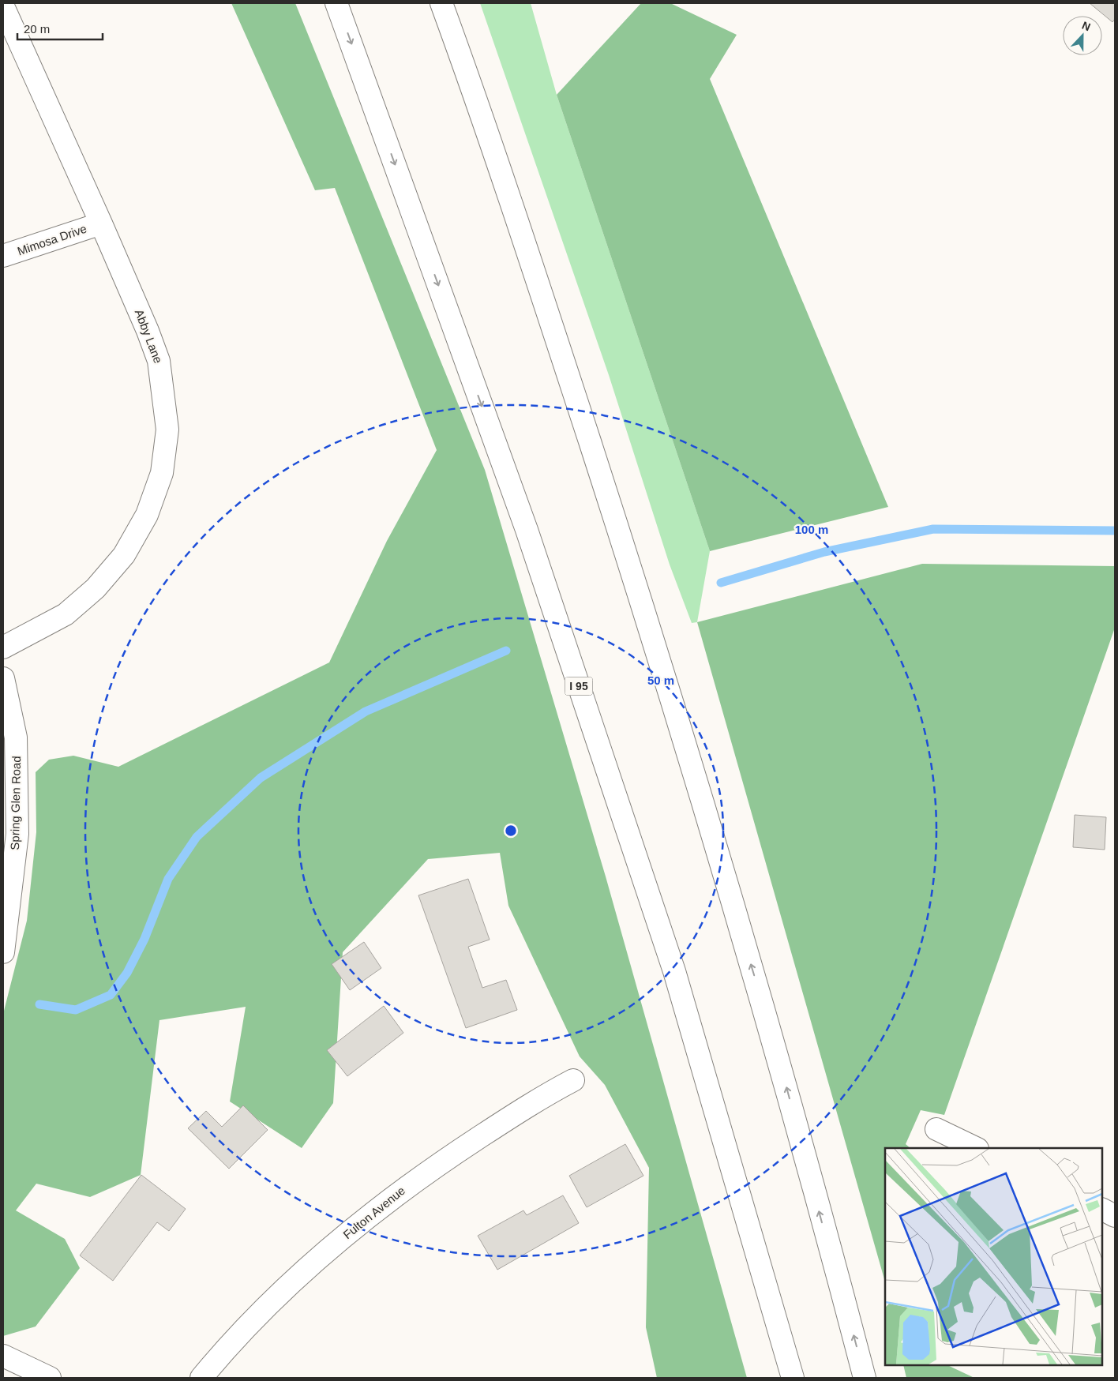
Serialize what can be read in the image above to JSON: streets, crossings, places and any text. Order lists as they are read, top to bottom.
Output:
{
  "streets": {
    "main road": [
      "Mimosa Drive",
      "Abby Lane",
      "I 95",
      "Spring Glen Road",
      "Fulton Avenue"
    ]
  },
  "crossings": [
    ["Mimosa Drive", "Abby Lane"]
  ],
  "scale_bar": "20 m",
  "north": "top",
  "rings": ["100 m", "50 m"]
}
